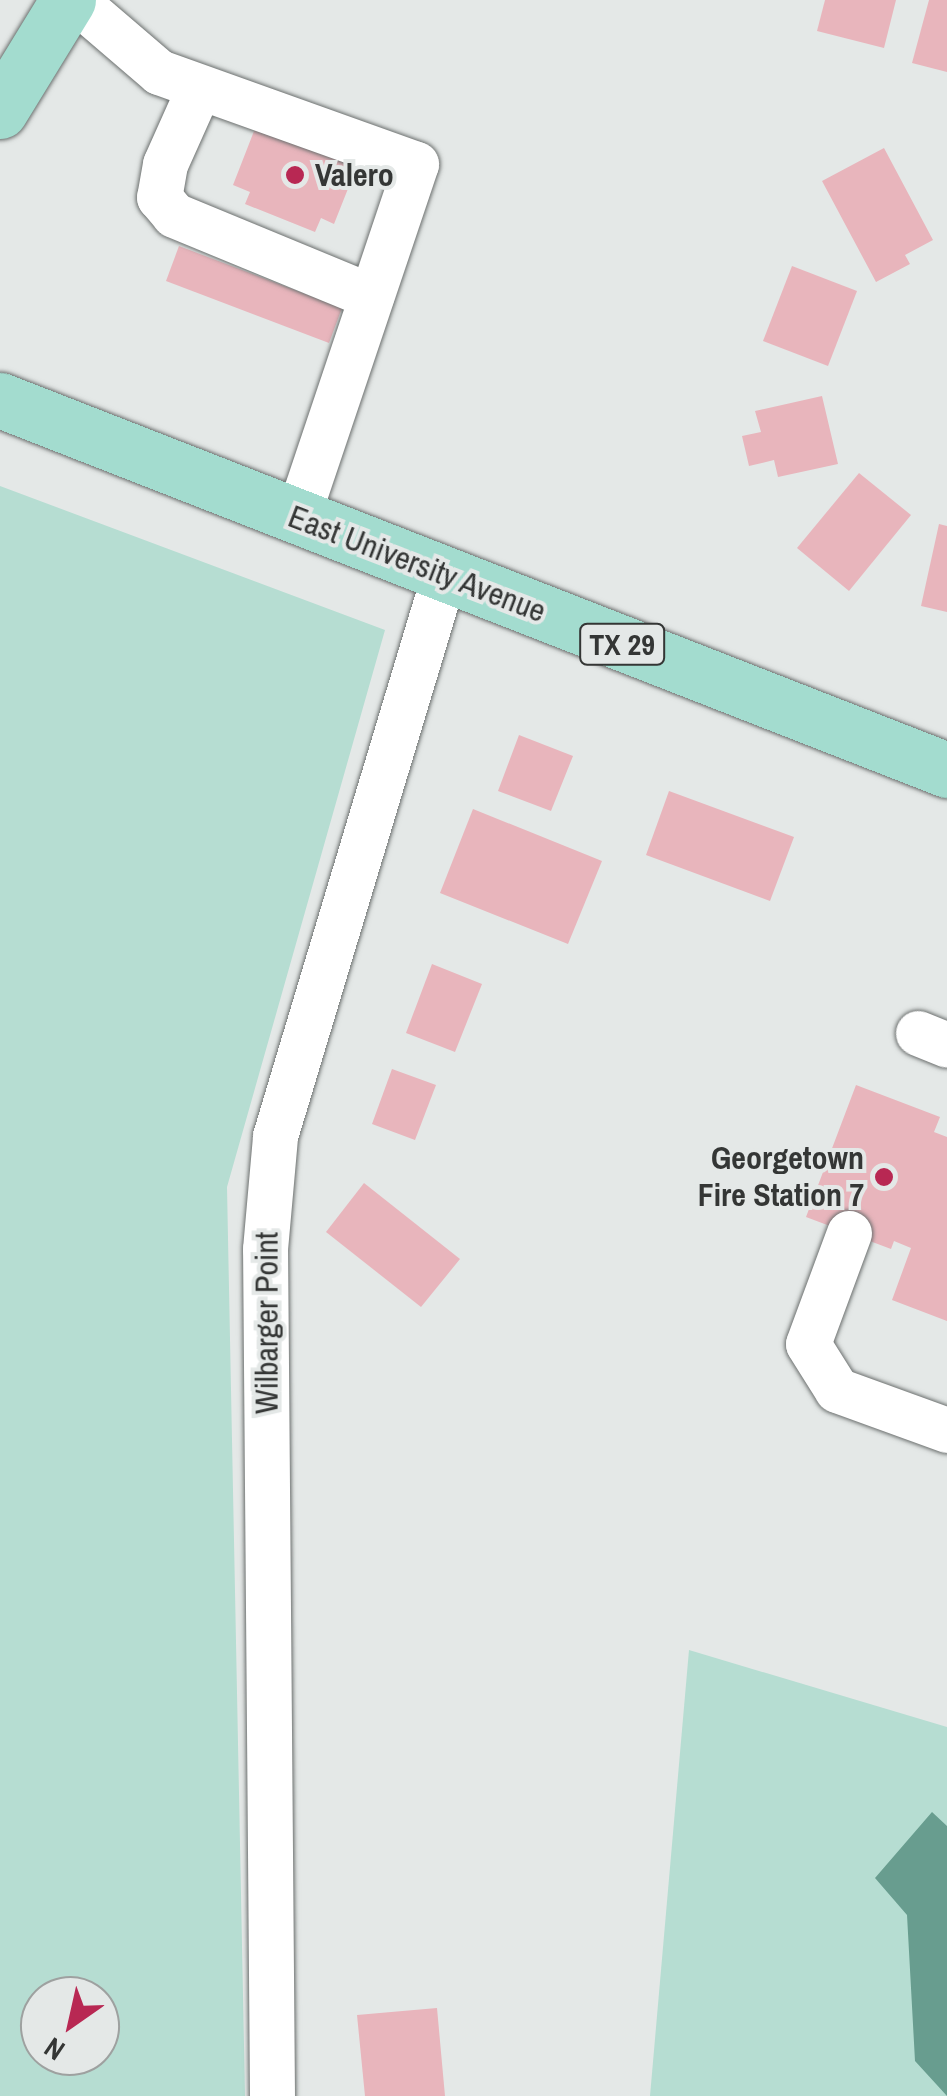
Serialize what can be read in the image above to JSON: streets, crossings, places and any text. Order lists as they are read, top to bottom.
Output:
{
  "streets": {
    "main road": ["East University Avenue", "TX 29"],
    "street": ["Wilbarger Point"]
  },
  "crossings": [
    ["East University Avenue", "Wilbarger Point"]
  ],
  "places": ["Valero", "Georgetown Fire Station 7"],
  "north": "bottom left"
}
